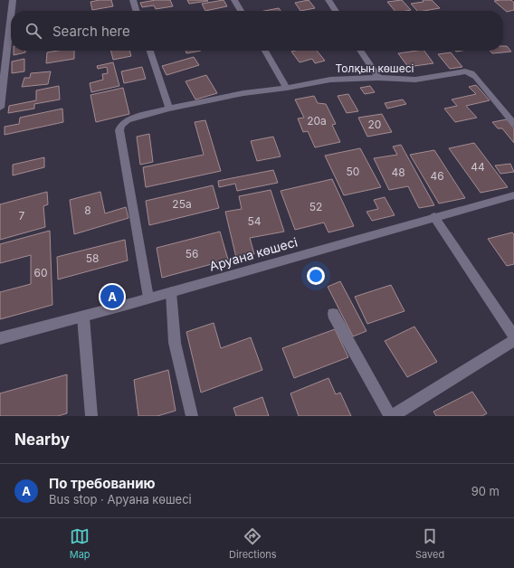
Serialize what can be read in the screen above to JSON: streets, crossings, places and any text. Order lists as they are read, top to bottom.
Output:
{
  "streets": {
    "street": ["Толқын көшесі", "Аруана көшесі"]
  },
  "crossings": [
    ["Толқын көшесі", "Аруана көшесі"]
  ],
  "house_numbers": [
    "20а",
    "20",
    "44",
    "50",
    "48",
    "46",
    "25а",
    "52",
    "8",
    "7",
    "54",
    "56",
    "58",
    "60"
  ],
  "page": {
    "search": "Search here",
    "pins": "A",
    "heading": "Nearby",
    "list": [
      {
        "mark": "A",
        "name": "По требованию",
        "note": "Bus stop · Аруана көшесі",
        "value": "90 m"
      }
    ],
    "nav": ["Map", "Directions", "Saved"]
  }
}
